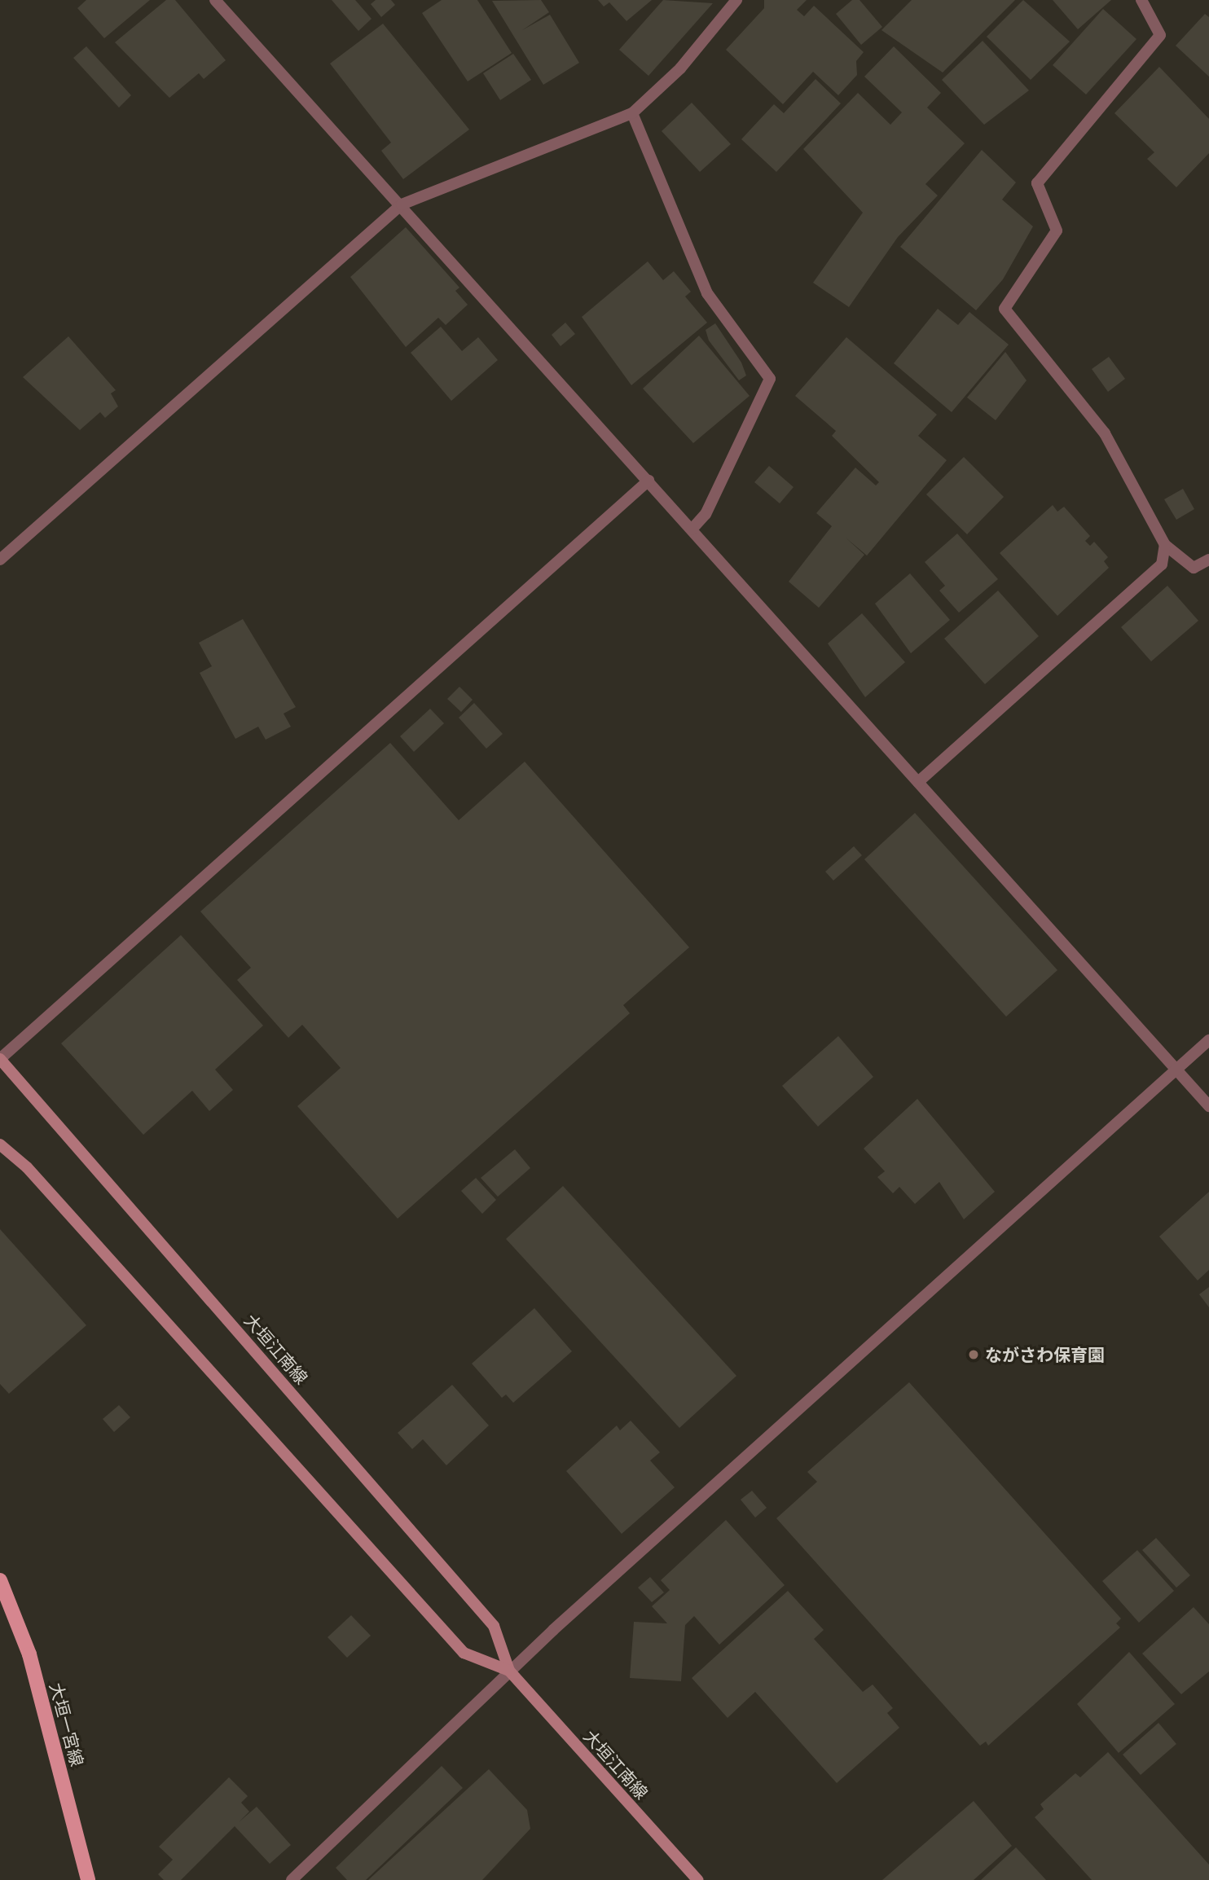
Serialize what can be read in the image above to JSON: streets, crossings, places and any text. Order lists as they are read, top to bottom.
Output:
{
  "streets": {
    "main road": ["大垣江南線", "大垣一宮線"]
  },
  "places": ["ながさわ保育園"]
}
